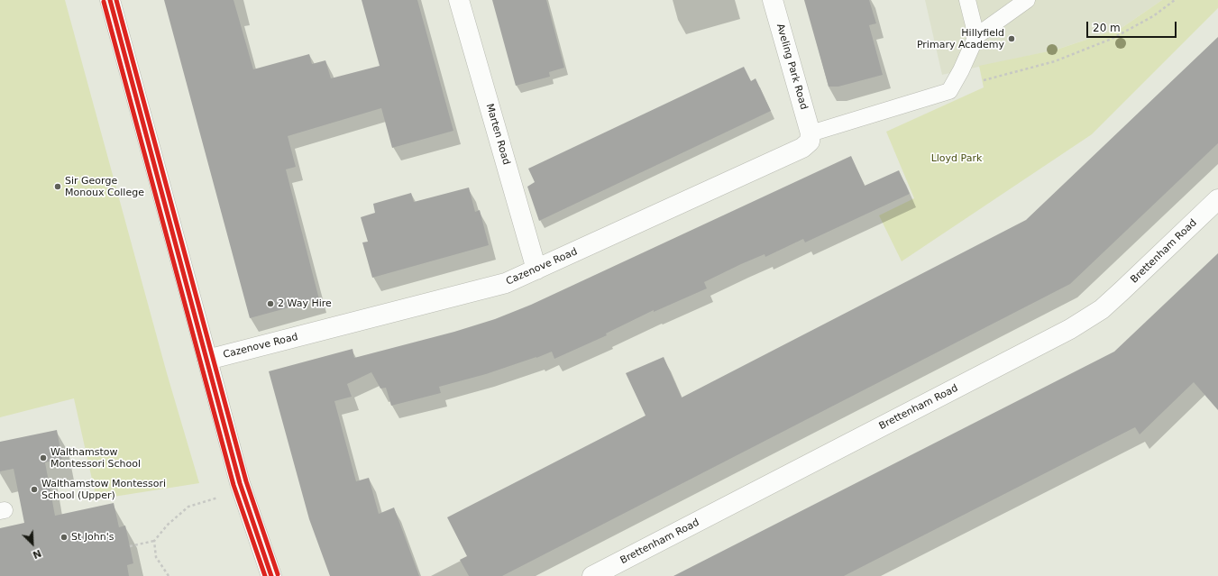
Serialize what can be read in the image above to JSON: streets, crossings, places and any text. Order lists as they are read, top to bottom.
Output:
{
  "streets": {
    "street": [
      "Aveling Park Road",
      "Marten Road",
      "Brettenham Road",
      "Cazenove Road"
    ]
  },
  "crossings": [
    ["Aveling Park Road", "Cazenove Road"],
    ["Marten Road", "Cazenove Road"]
  ],
  "parks": ["Lloyd Park"],
  "places": [
    "Hillyfield Primary Academy",
    "Sir George Monoux College",
    "2 Way Hire",
    "Walthamstow Montessori School",
    "Walthamstow Montessori School (Upper)",
    "St John's"
  ],
  "scale_bar": "20 m",
  "north": "bottom right"
}
